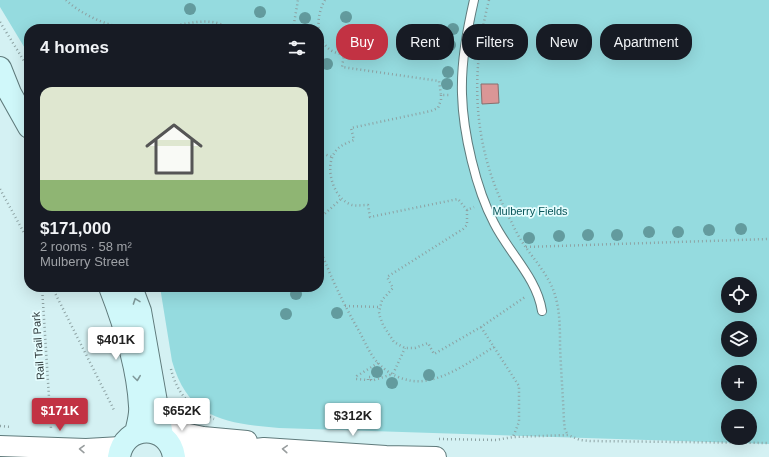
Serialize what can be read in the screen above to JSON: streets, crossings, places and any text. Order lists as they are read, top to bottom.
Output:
{
  "streets": {
    "path": ["Rail Trail Park"]
  },
  "parks": ["Mulberry Fields"],
  "page": {
    "chip": [
      "Buy",
      "Rent",
      "Filters",
      "New",
      "Apartment"
    ],
    "heading": "4 homes",
    "list": [
      {
        "name": "$171,000",
        "note": "2 rooms · 58 m² · Mulberry Street"
      }
    ],
    "map_buttons": ["+", "−"],
    "price": [
      "$401K",
      "$171K",
      "$652K",
      "$312K"
    ]
  }
}
